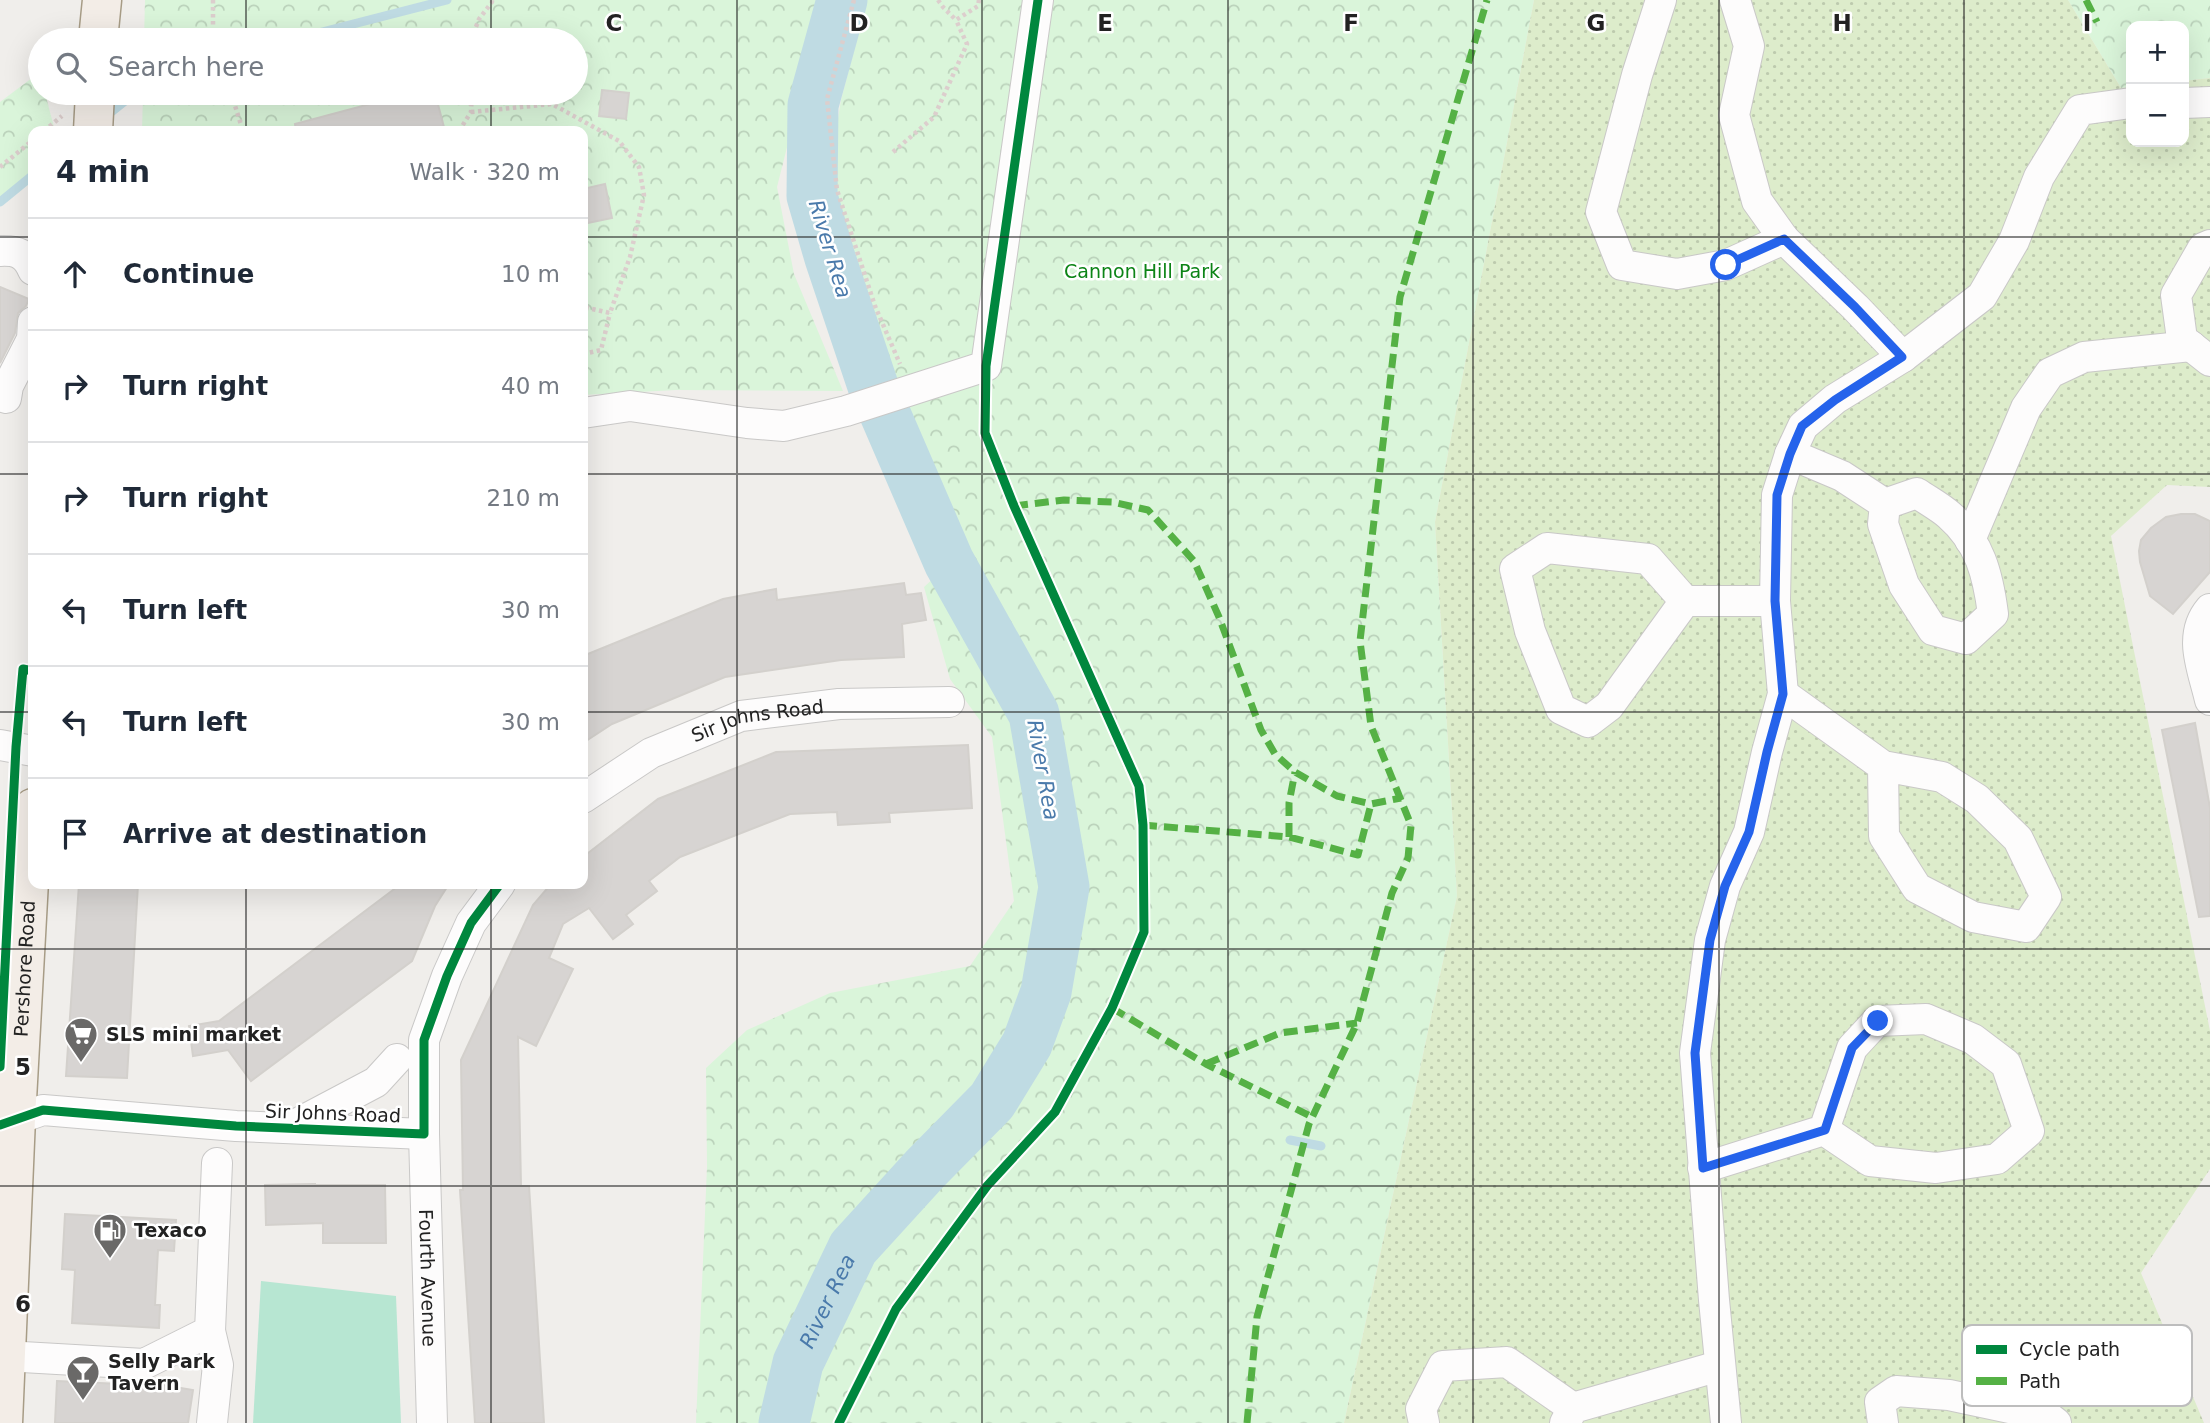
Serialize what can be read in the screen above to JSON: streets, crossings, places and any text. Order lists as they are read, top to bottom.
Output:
{
  "streets": {
    "main road": ["Pershore Road"],
    "street": ["Sir Johns Road", "Fourth Avenue"]
  },
  "crossings": [
    ["Sir Johns Road", "Pershore Road"],
    ["Sir Johns Road", "Fourth Avenue"]
  ],
  "water": ["River Rea"],
  "parks": ["Cannon Hill Park"],
  "places": {
    "supermarket": ["SLS mini market"],
    "fuel station": ["Texaco"],
    "bar": ["Selly Park Tavern"]
  },
  "legend": ["Cycle path", "Path"],
  "page": {
    "map_buttons": ["+", "−"],
    "search": "Search here",
    "heading": ["4 min", "Walk · 320 m"],
    "list": [
      ["Continue", "10 m"],
      ["Turn right", "40 m"],
      ["Turn right", "210 m"],
      ["Turn left", "30 m"],
      ["Turn left", "30 m"],
      "Arrive at destination"
    ]
  },
  "grid": {
    "columns": [
      "C",
      "D",
      "E",
      "F",
      "G",
      "H",
      "I"
    ],
    "rows": ["5", "6"]
  }
}
